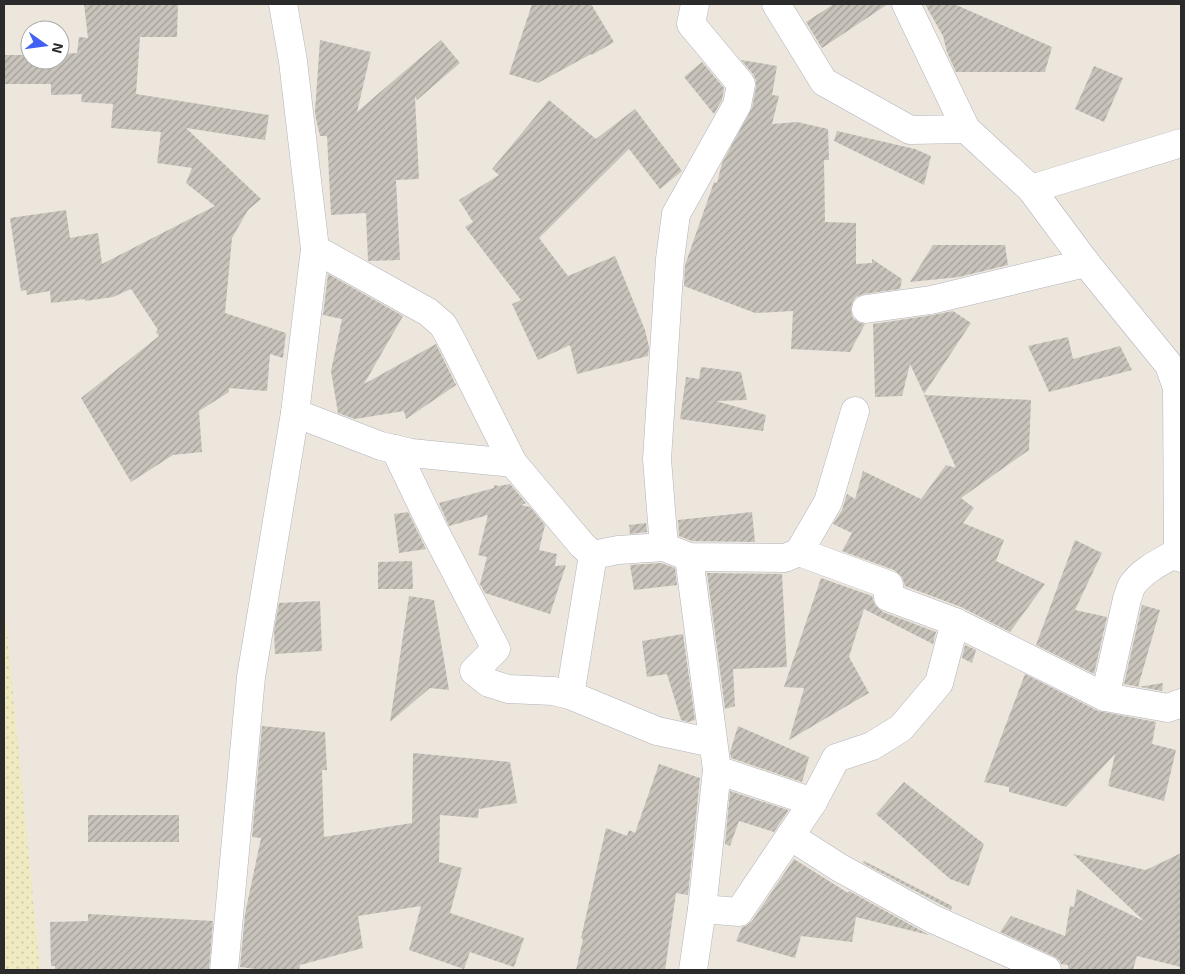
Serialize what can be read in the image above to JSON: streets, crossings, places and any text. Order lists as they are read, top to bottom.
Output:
{
  "north": "right"
}
